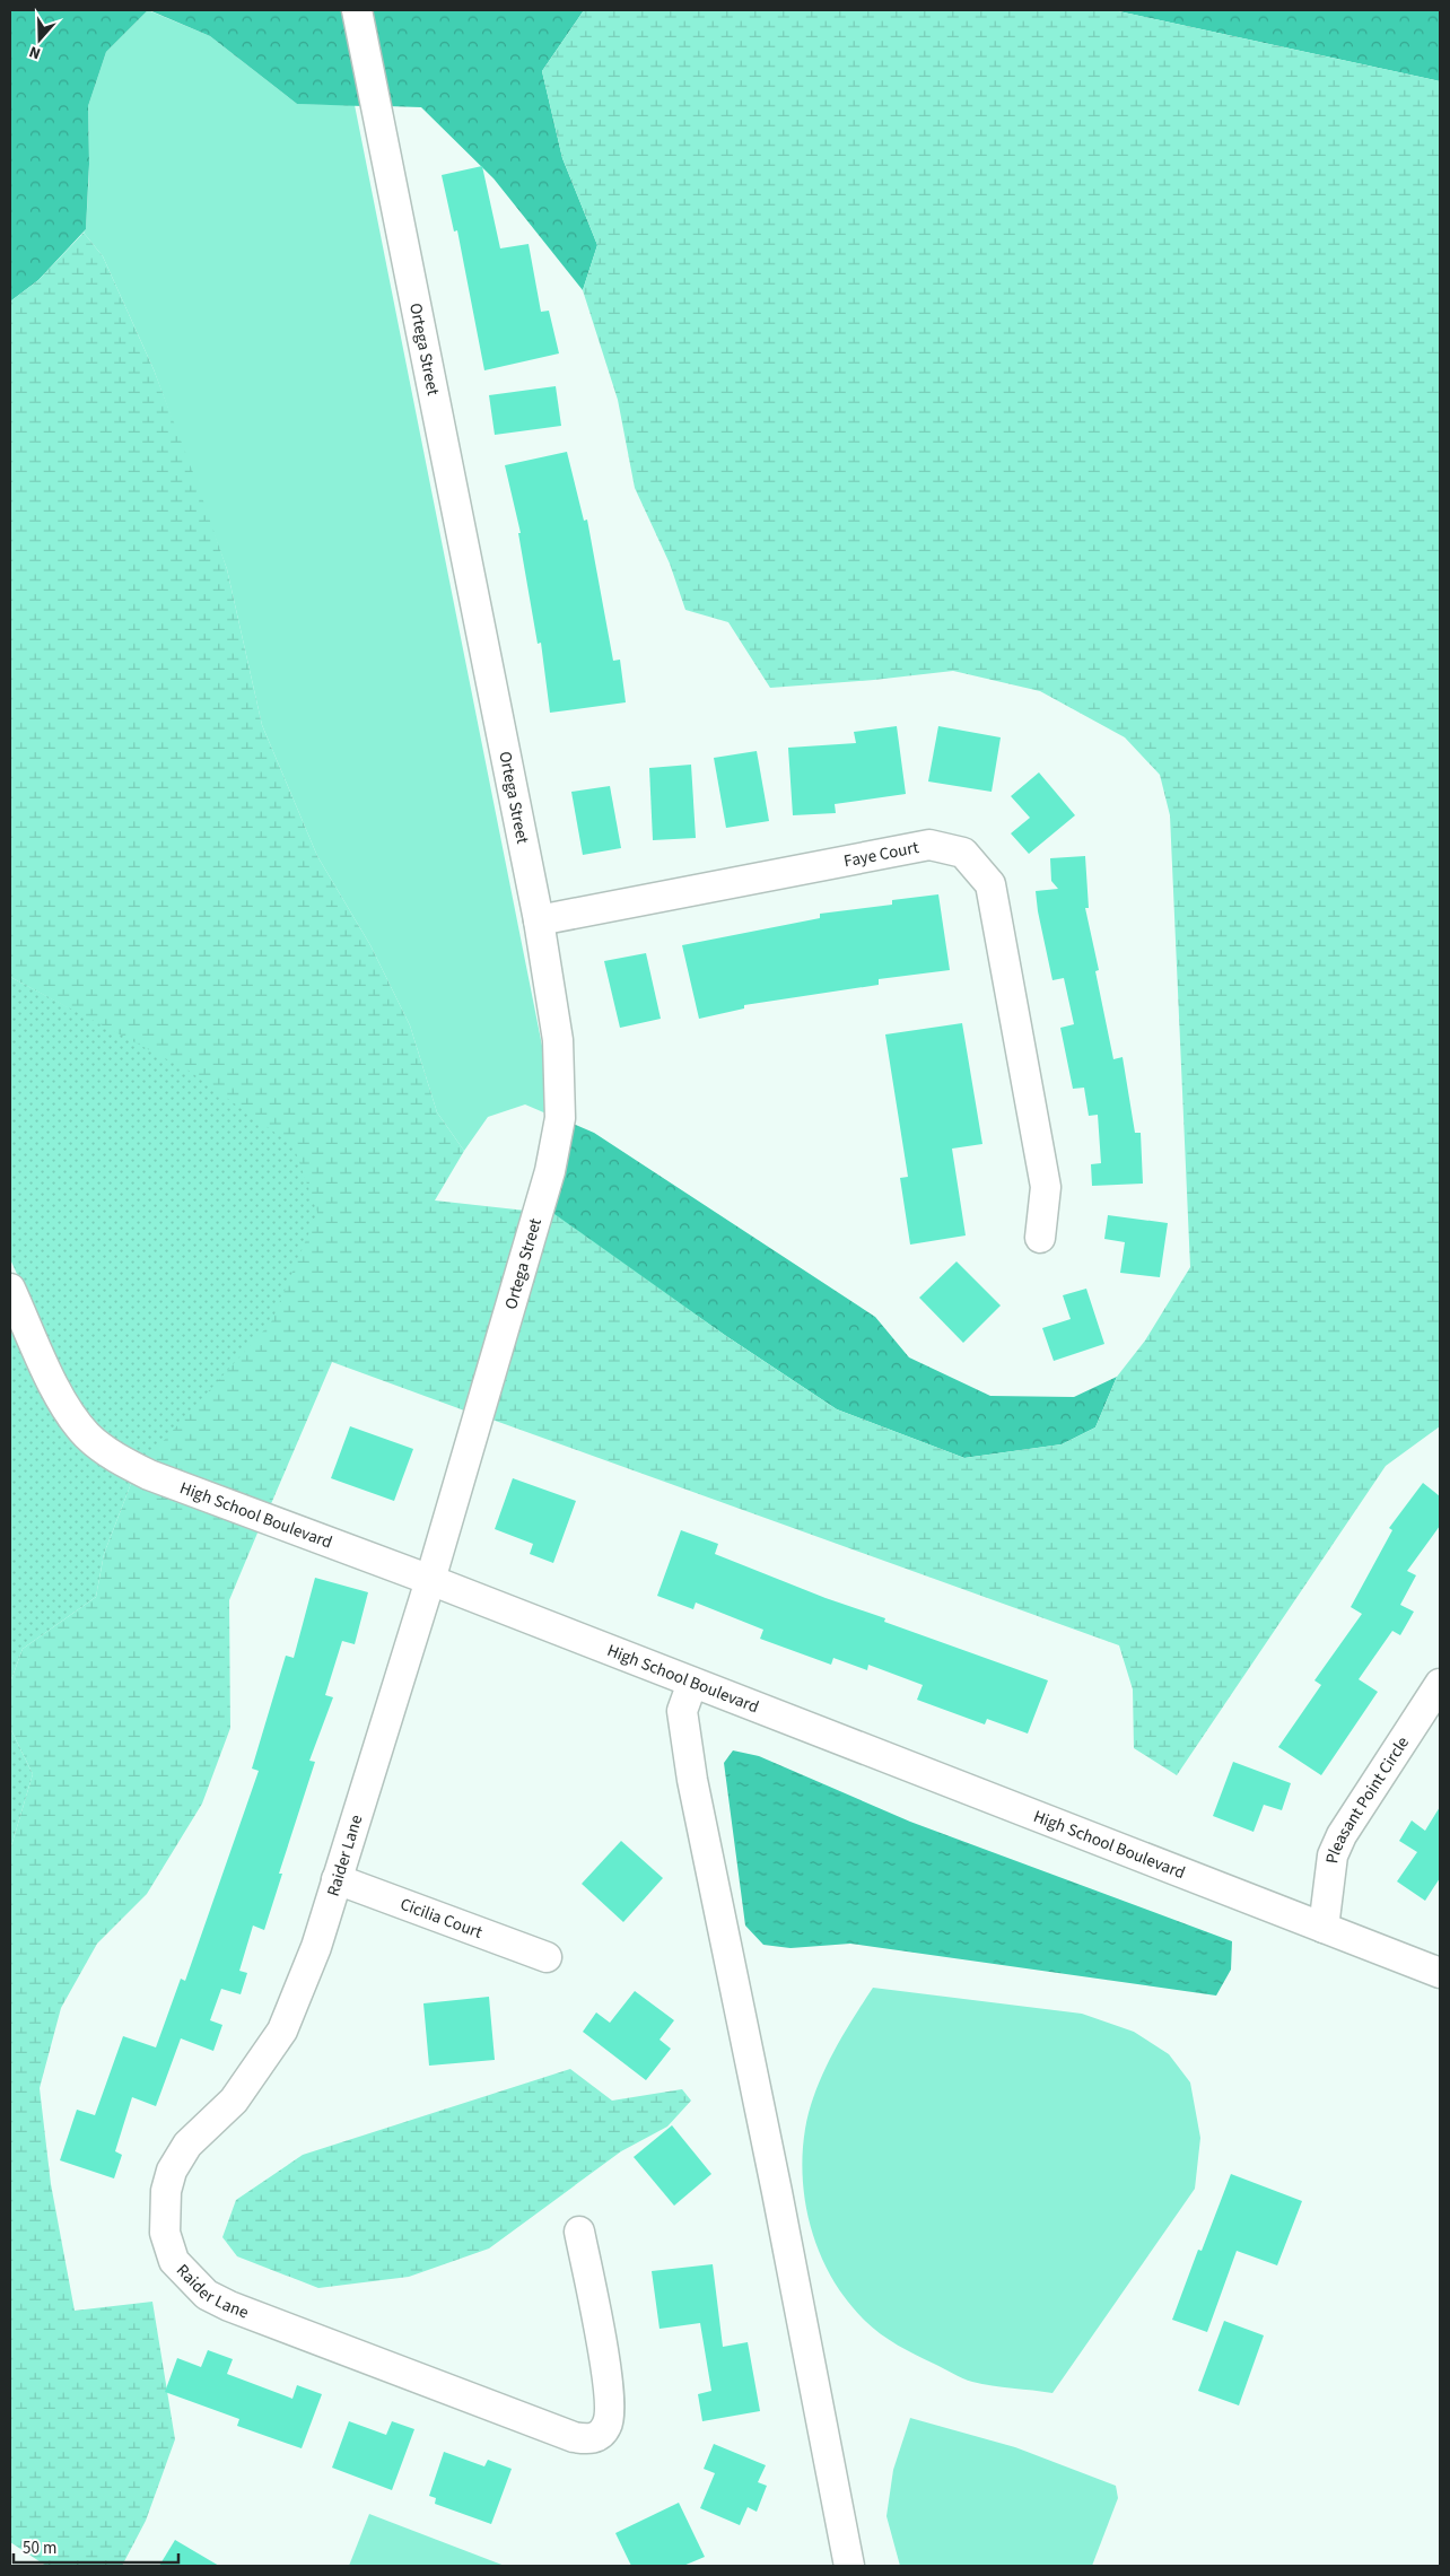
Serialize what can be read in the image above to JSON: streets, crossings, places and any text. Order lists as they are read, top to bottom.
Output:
{
  "streets": {
    "street": [
      "Ortega Street",
      "Faye Court",
      "High School Boulevard",
      "Pleasant Point Circle",
      "Raider Lane",
      "Cicilia Court"
    ]
  },
  "crossings": [
    ["Ortega Street", "Faye Court"],
    ["Ortega Street", "High School Boulevard"],
    ["Ortega Street", "Raider Lane"],
    ["High School Boulevard", "Pleasant Point Circle"],
    ["High School Boulevard", "Raider Lane"],
    ["Raider Lane", "Cicilia Court"]
  ],
  "scale_bar": "50 m",
  "north": "bottom"
}
